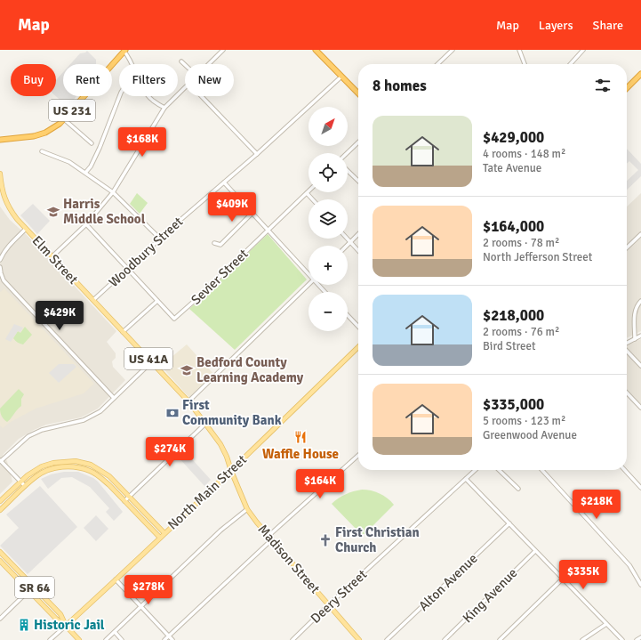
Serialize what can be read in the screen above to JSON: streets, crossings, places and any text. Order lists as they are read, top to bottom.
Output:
{
  "streets": {
    "highway": ["US 231"],
    "main road": [
      "Elm Street",
      "US 41A",
      "North Main Street",
      "Madison Street",
      "SR 64"
    ],
    "street": [
      "Woodbury Street",
      "Sevier Street",
      "Alton Avenue",
      "King Avenue",
      "Deery Street"
    ]
  },
  "crossings": [
    ["Woodbury Street", "Elm Street"],
    ["Elm Street", "North Main Street"],
    ["Elm Street", "Madison Street"],
    ["North Main Street", "Madison Street"],
    ["North Main Street", "SR 64"],
    ["Madison Street", "Deery Street"]
  ],
  "places": {
    "school or university": ["Harris Middle School", "Bedford County Learning Academy"],
    "bank": ["First Community Bank"],
    "restaurant": ["Waffle House"],
    "church": ["First Christian Church"],
    "building": ["Historic Jail"]
  },
  "north": "top right",
  "page": {
    "header": "Map",
    "nav": ["Map", "Layers", "Share"],
    "chip": [
      "Buy",
      "Rent",
      "Filters",
      "New"
    ],
    "heading": "8 homes",
    "map_buttons": ["+", "−"],
    "list": [
      {
        "name": "$429,000",
        "note": "4 rooms · 148 m² · Tate Avenue"
      },
      {
        "name": "$164,000",
        "note": "2 rooms · 78 m² · North Jefferson Street"
      },
      {
        "name": "$218,000",
        "note": "2 rooms · 76 m² · Bird Street"
      },
      {
        "name": "$335,000",
        "note": "5 rooms · 123 m² · Greenwood Avenue"
      }
    ],
    "price": [
      "$168K",
      "$409K",
      "$429K",
      "$274K",
      "$164K",
      "$218K",
      "$335K",
      "$278K"
    ]
  }
}
